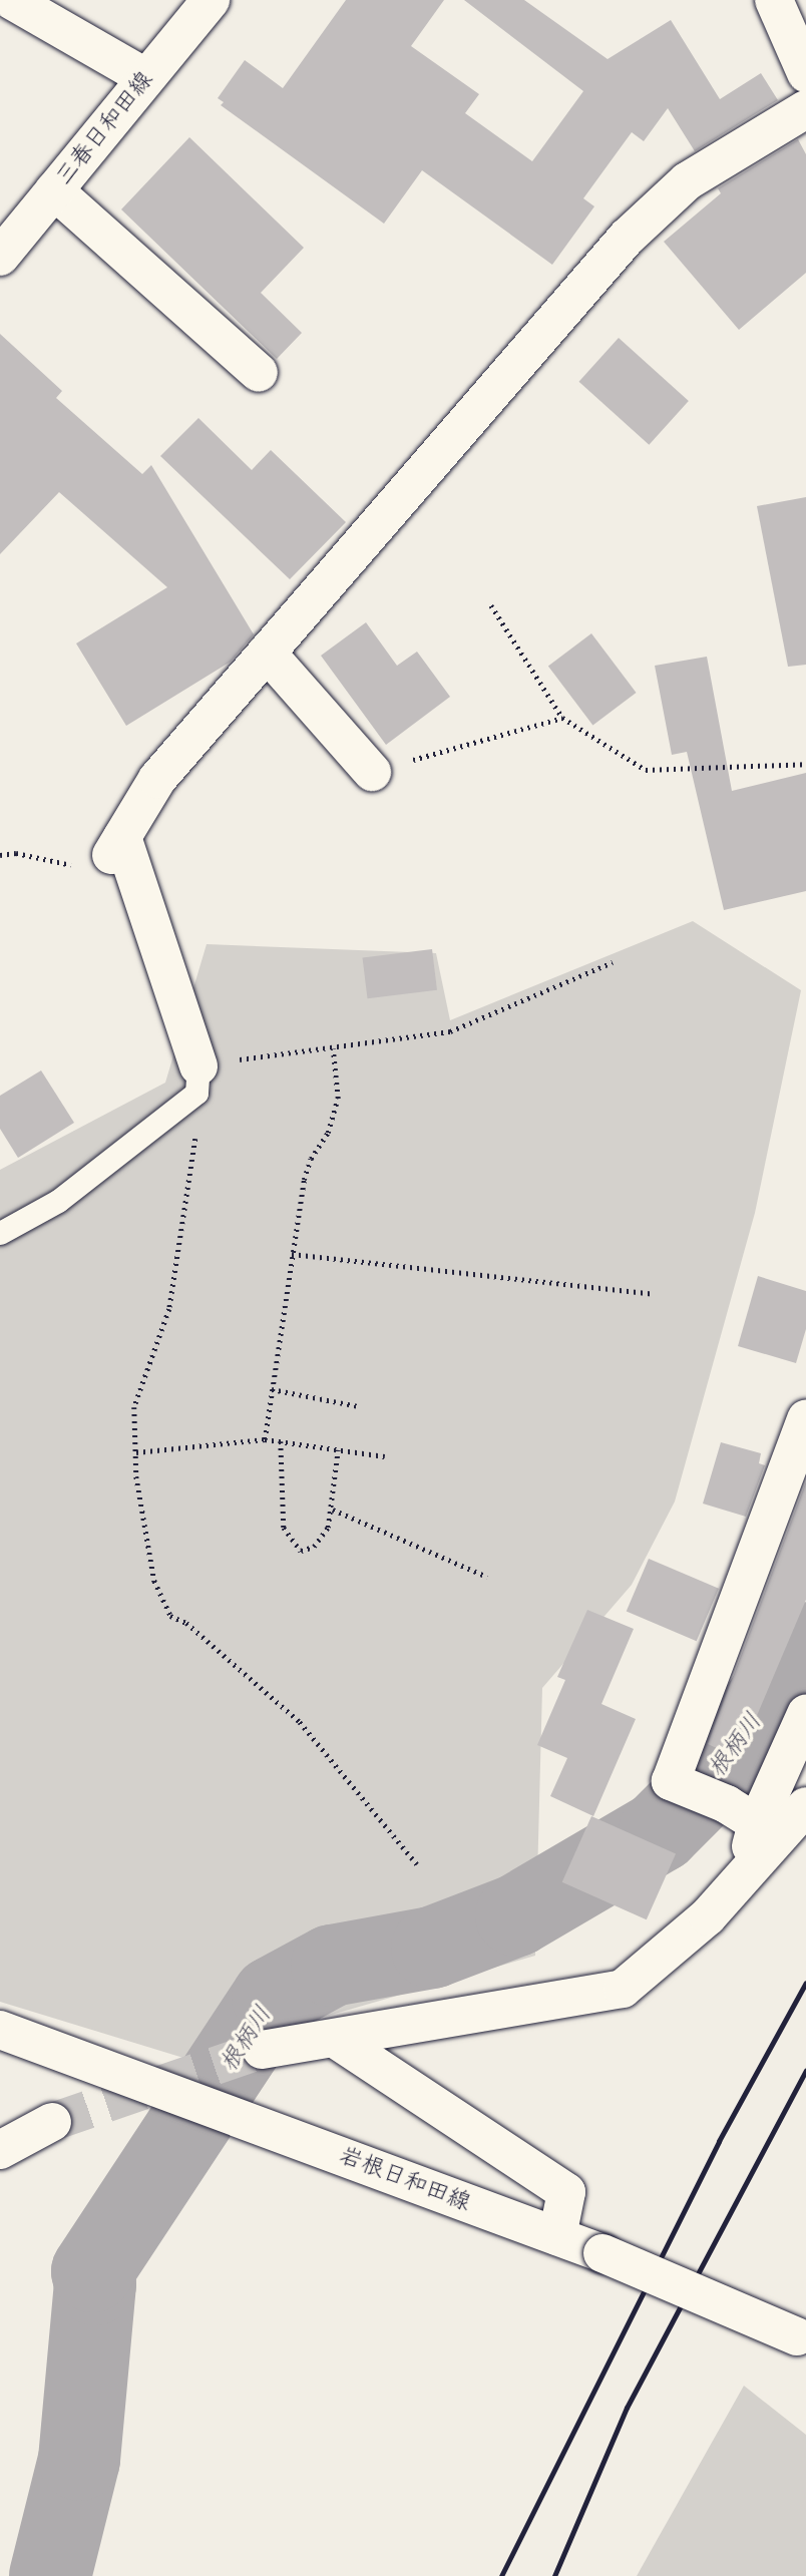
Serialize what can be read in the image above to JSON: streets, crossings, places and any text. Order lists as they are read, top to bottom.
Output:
{
  "streets": {
    "street": ["三春日和田線", "岩根日和田線"]
  },
  "water": ["根柄川"]
}
